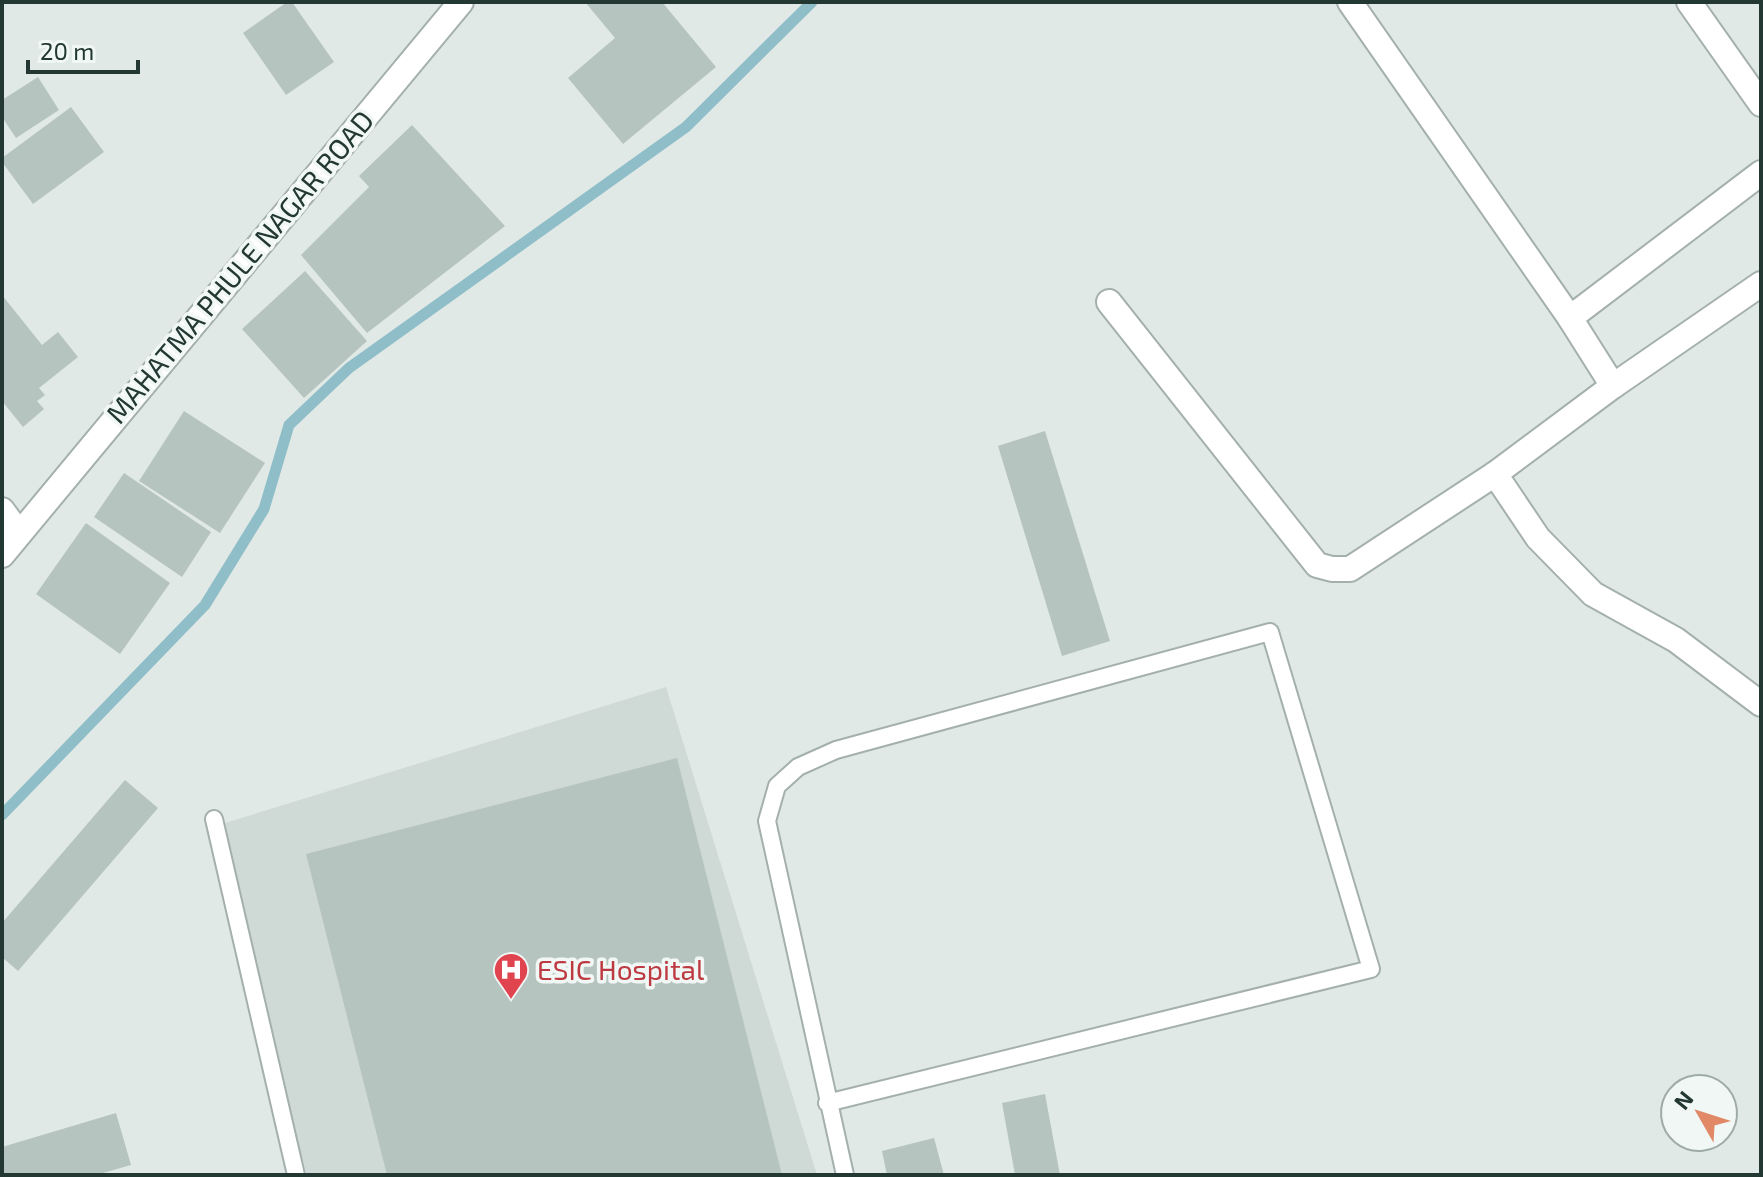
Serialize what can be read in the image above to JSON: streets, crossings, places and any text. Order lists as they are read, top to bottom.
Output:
{
  "streets": {
    "street": ["MAHATMA PHULE NAGAR ROAD"]
  },
  "places": {
    "hospital": ["ESIC Hospital"]
  },
  "scale_bar": "20 m",
  "north": "top left"
}
